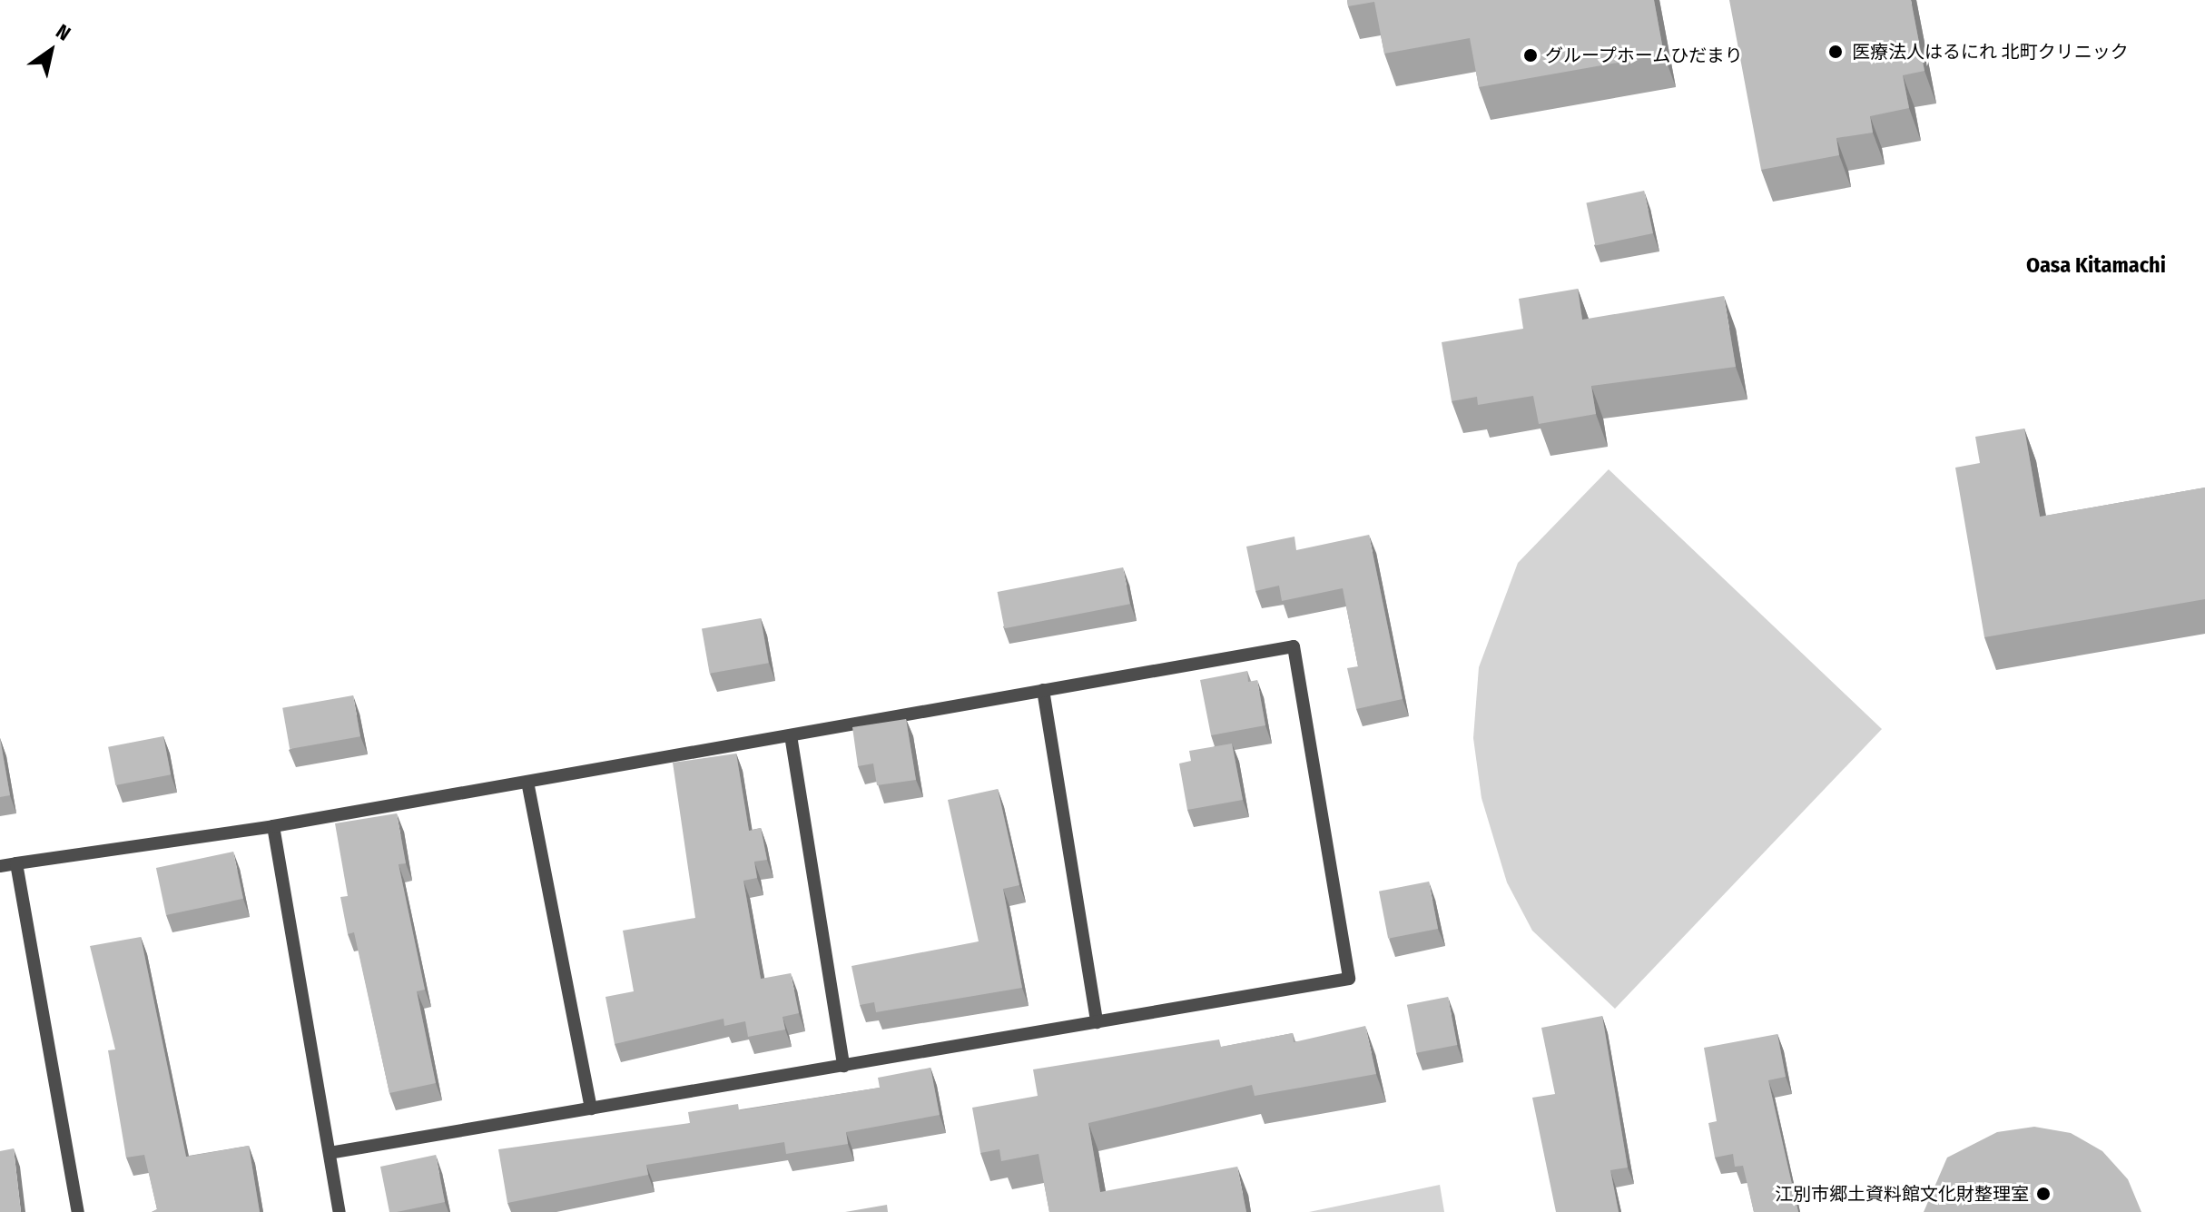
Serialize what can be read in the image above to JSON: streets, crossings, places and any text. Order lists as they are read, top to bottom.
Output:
{
  "districts": ["Oasa Kitamachi"],
  "places": ["医療法人はるにれ 北町クリニック", "グループホームひだまり", "江別市郷土資料館文化財整理室"],
  "north": "top right"
}
